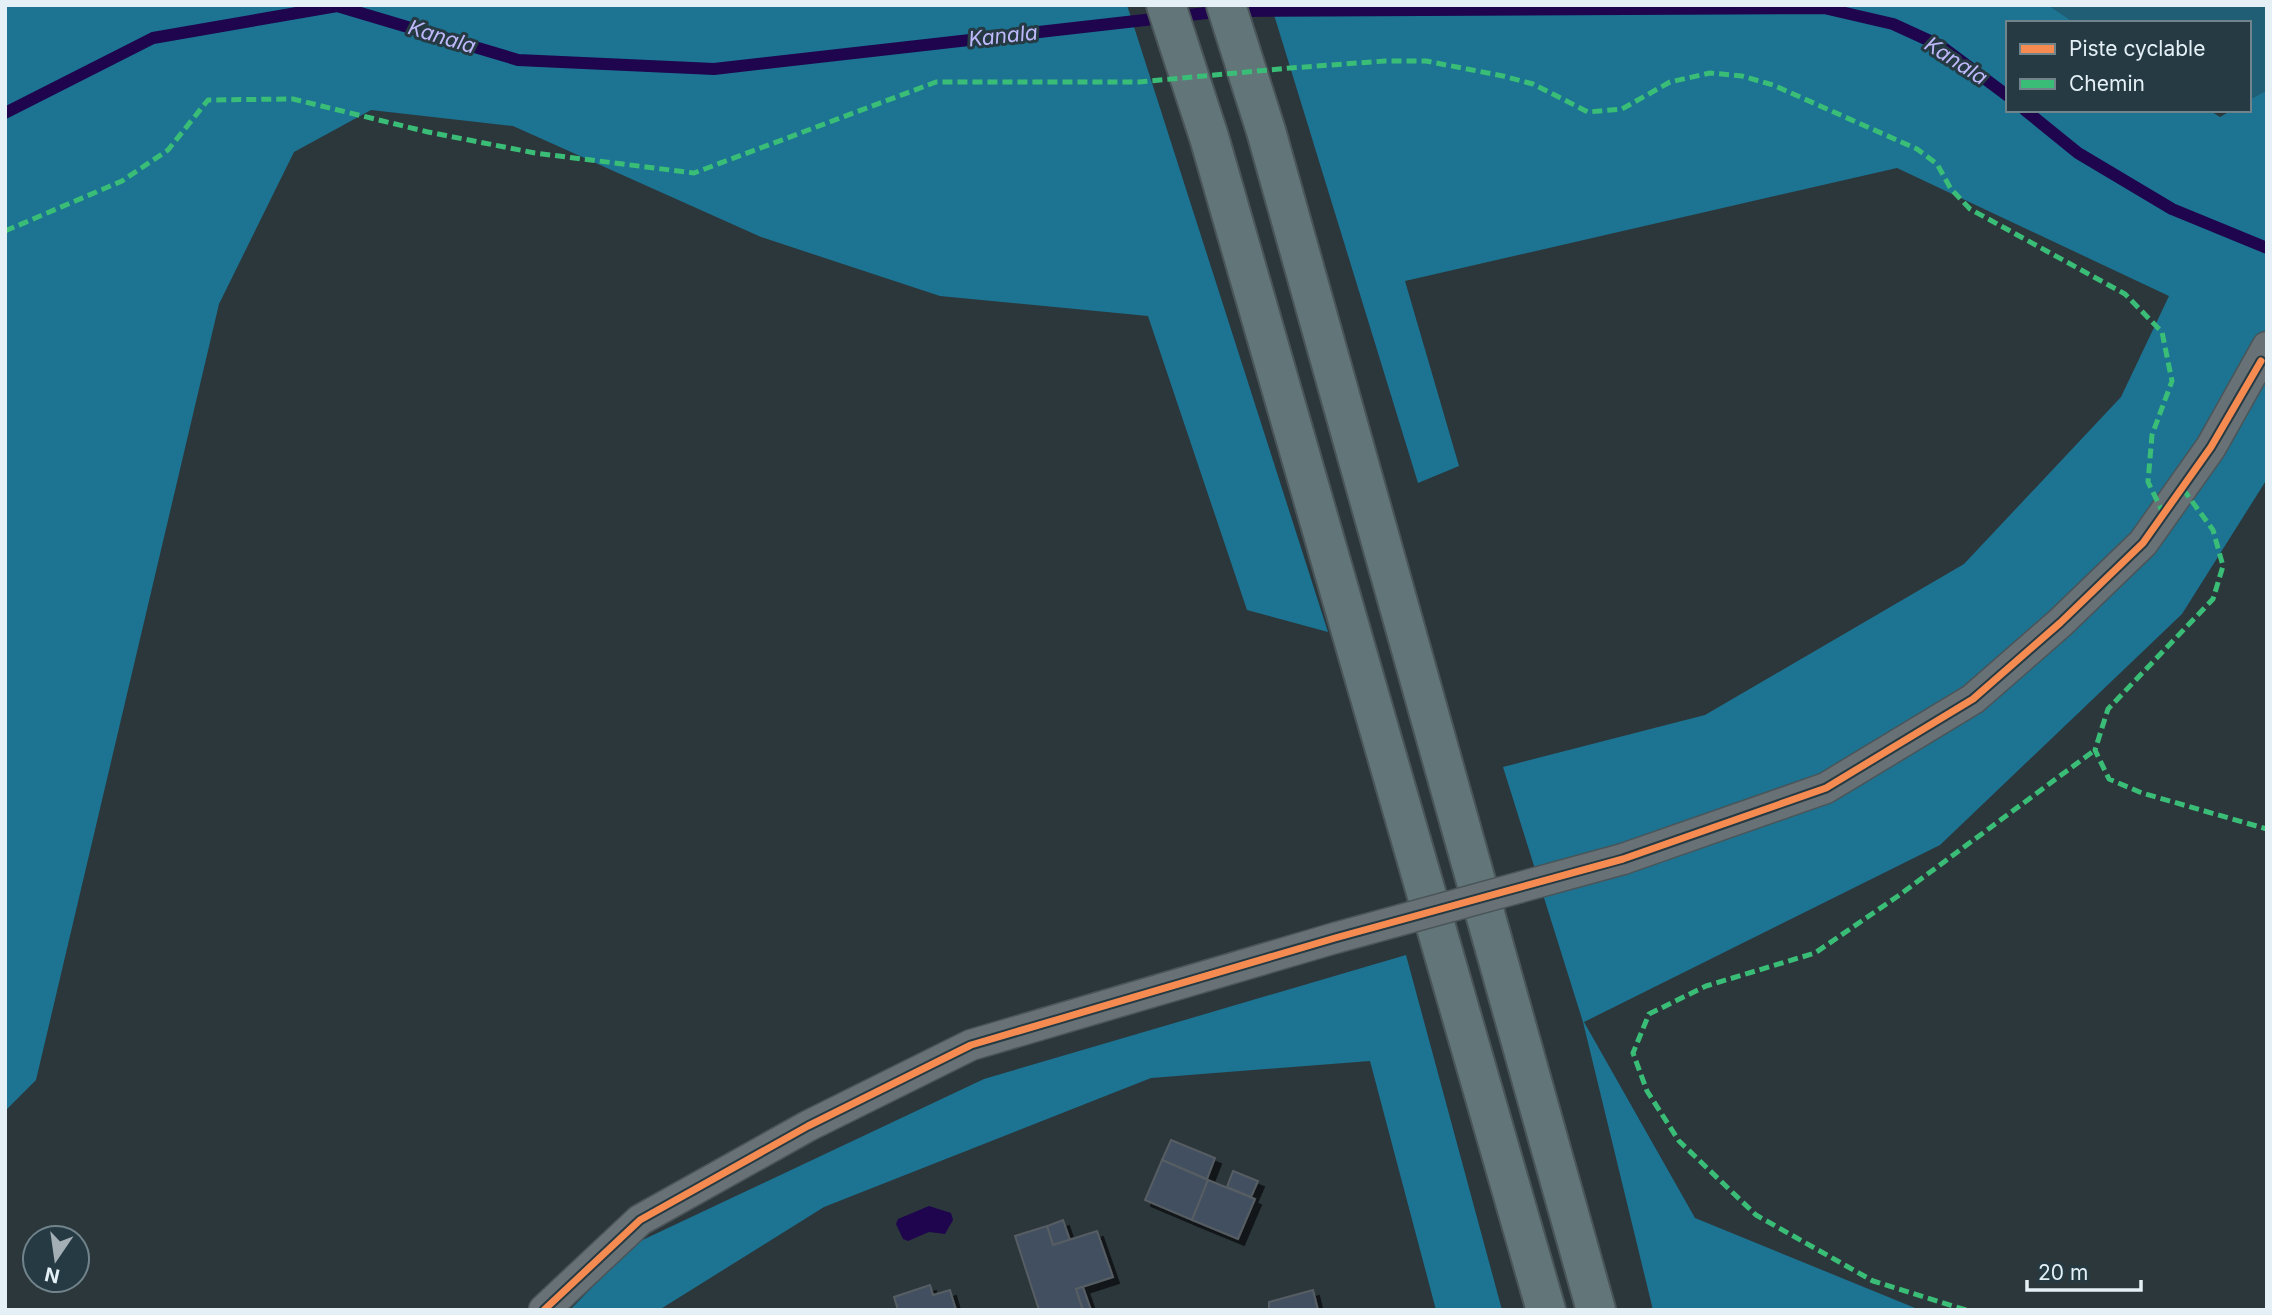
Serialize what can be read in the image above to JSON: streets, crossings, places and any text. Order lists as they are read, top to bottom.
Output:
{
  "water": ["Kanala"],
  "legend": ["Piste cyclable", "Chemin"],
  "scale_bar": "20 m",
  "north": "bottom"
}
